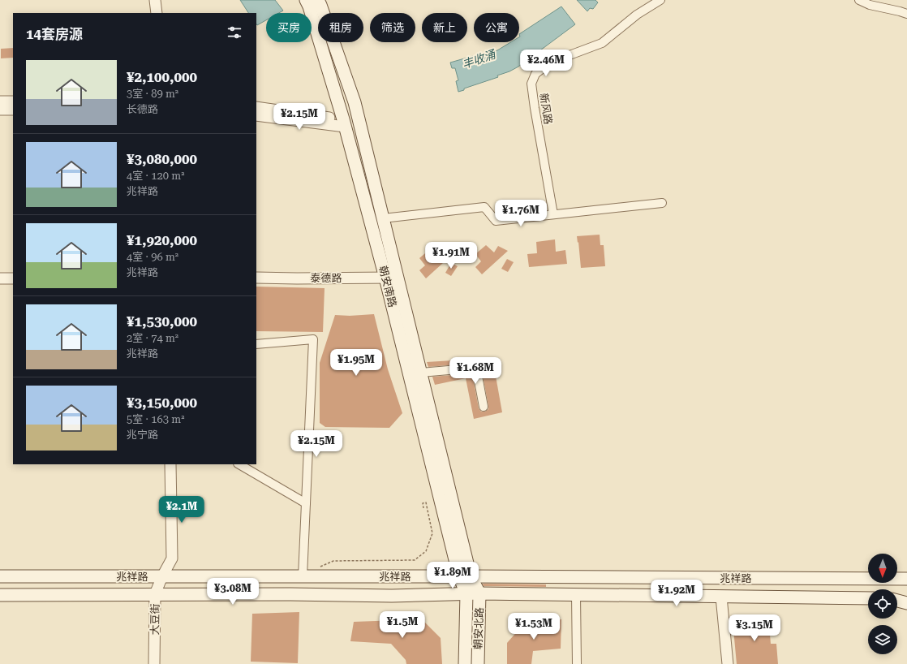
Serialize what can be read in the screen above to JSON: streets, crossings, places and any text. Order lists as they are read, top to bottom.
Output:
{
  "streets": {
    "main road": ["朝安南路", "兆祥路", "朝安北路"],
    "street": ["新风路", "泰德路", "大豆街"]
  },
  "crossings": [
    ["泰德路", "朝安南路"],
    ["朝安南路", "兆祥路"],
    ["朝安南路", "朝安北路"],
    ["兆祥路", "大豆街"],
    ["兆祥路", "朝安北路"]
  ],
  "water": ["丰收涌"],
  "north": "bottom",
  "page": {
    "chip": [
      "买房",
      "租房",
      "筛选",
      "新上",
      "公寓"
    ],
    "heading": "14套房源",
    "price": [
      "¥2.46M",
      "¥2.15M",
      "¥1.76M",
      "¥1.91M",
      "¥1.95M",
      "¥1.68M",
      "¥2.15M",
      "¥2.1M",
      "¥1.89M",
      "¥3.08M",
      "¥1.92M",
      "¥1.5M",
      "¥1.53M",
      "¥3.15M"
    ],
    "list": [
      {
        "name": "¥2,100,000",
        "note": "3室 · 89 m² · 长德路"
      },
      {
        "name": "¥3,080,000",
        "note": "4室 · 120 m² · 兆祥路"
      },
      {
        "name": "¥1,920,000",
        "note": "4室 · 96 m² · 兆祥路"
      },
      {
        "name": "¥1,530,000",
        "note": "2室 · 74 m² · 兆祥路"
      },
      {
        "name": "¥3,150,000",
        "note": "5室 · 163 m² · 兆宁路"
      }
    ]
  }
}
